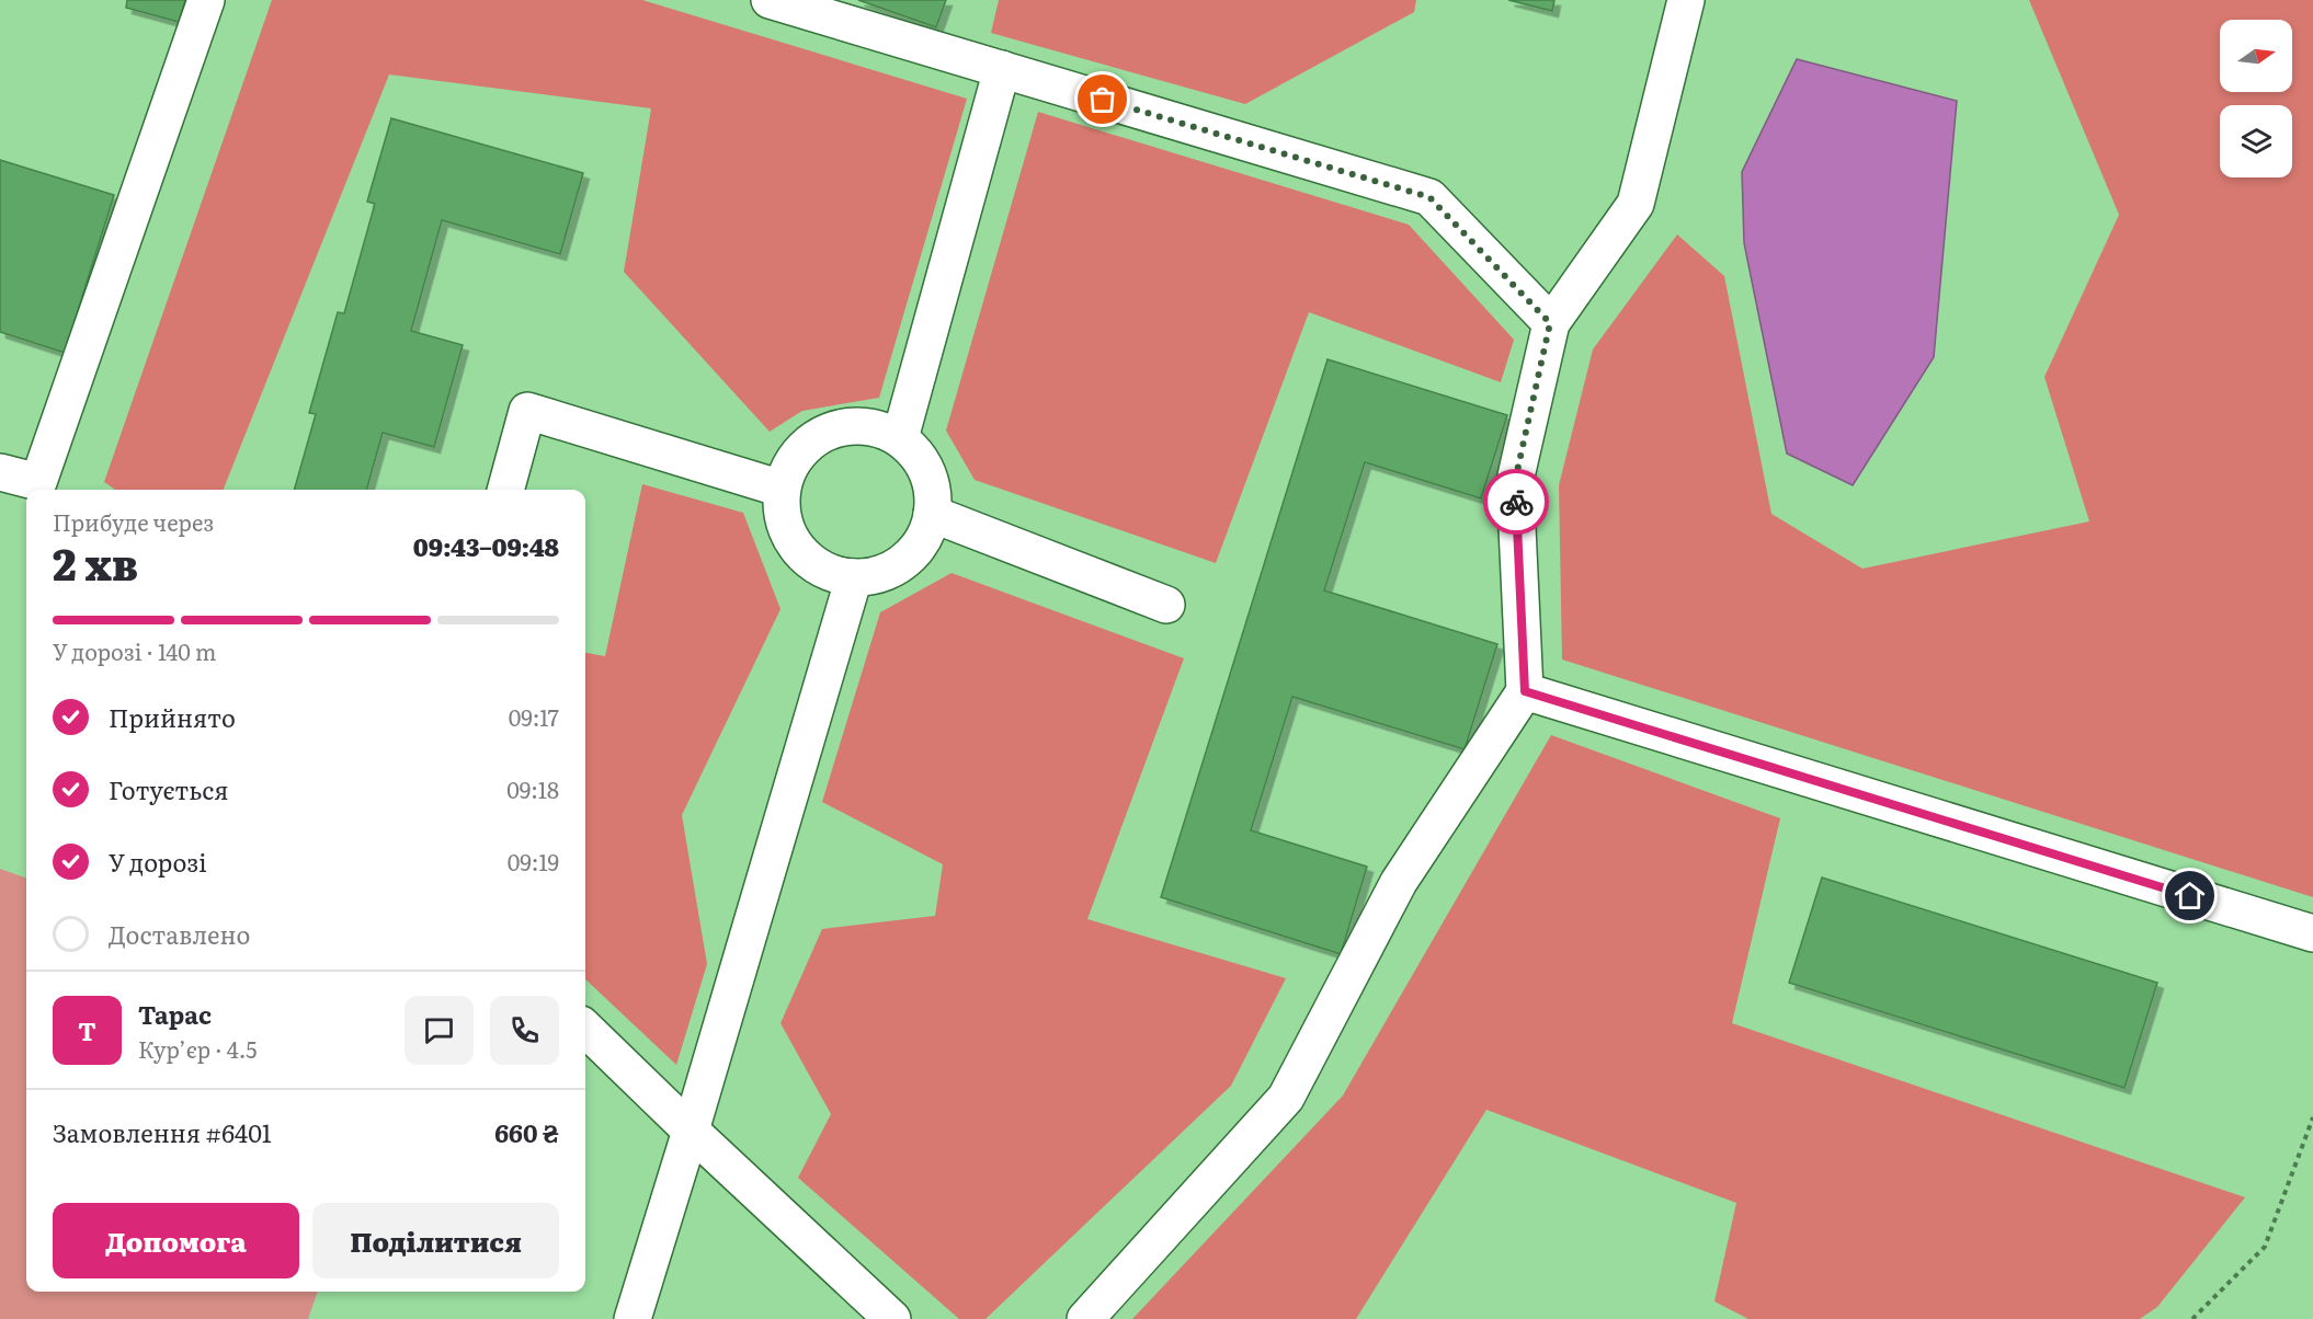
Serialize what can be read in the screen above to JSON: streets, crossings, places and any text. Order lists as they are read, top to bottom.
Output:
{
  "north": "right",
  "page": {
    "heading": ["2 хв", "Прибуде через", "09:43–09:48"],
    "panel": [
      "Тарас",
      "Кур’єр · 4.5",
      "Замовлення #6401",
      "660 ₴"
    ],
    "bar": "У дорозі · 140 m",
    "list": [
      ["Прийнято", "09:17"],
      ["Готується", "09:18"],
      ["У дорозі", "09:19"],
      "Доставлено"
    ],
    "round": "Т",
    "buttons": ["Допомога", "Поділитися"]
  }
}
